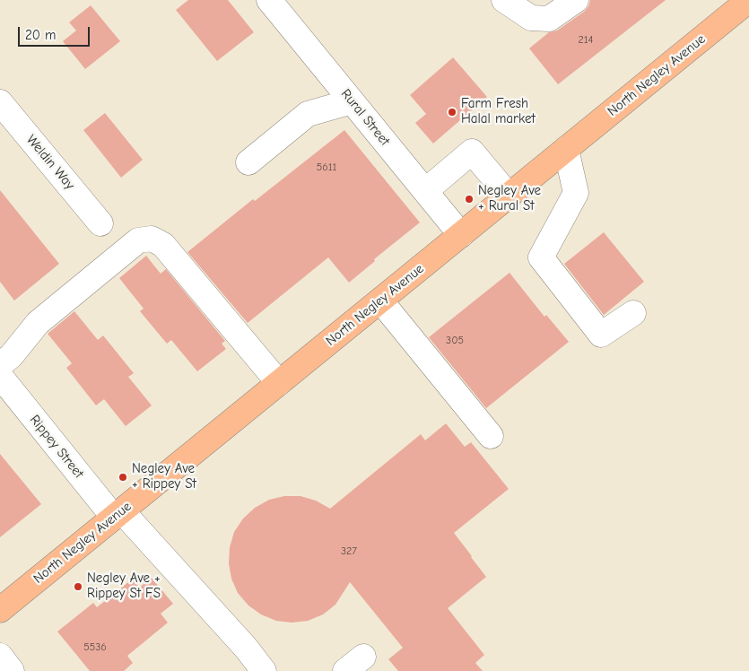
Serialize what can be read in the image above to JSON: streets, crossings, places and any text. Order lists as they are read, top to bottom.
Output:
{
  "streets": {
    "main road": ["North Negley Avenue"],
    "street": ["Rural Street", "Weldin Way", "Rippey Street"]
  },
  "crossings": [
    ["North Negley Avenue", "Rural Street"],
    ["North Negley Avenue", "Rippey Street"]
  ],
  "places": [
    "Farm Fresh Halal market",
    "Negley Ave + Rural St",
    "Negley Ave + Rippey St",
    "Negley Ave + Rippey St FS"
  ],
  "house_numbers": [
    "214",
    "5611",
    "305",
    "327",
    "5536"
  ],
  "scale_bar": "20 m"
}
